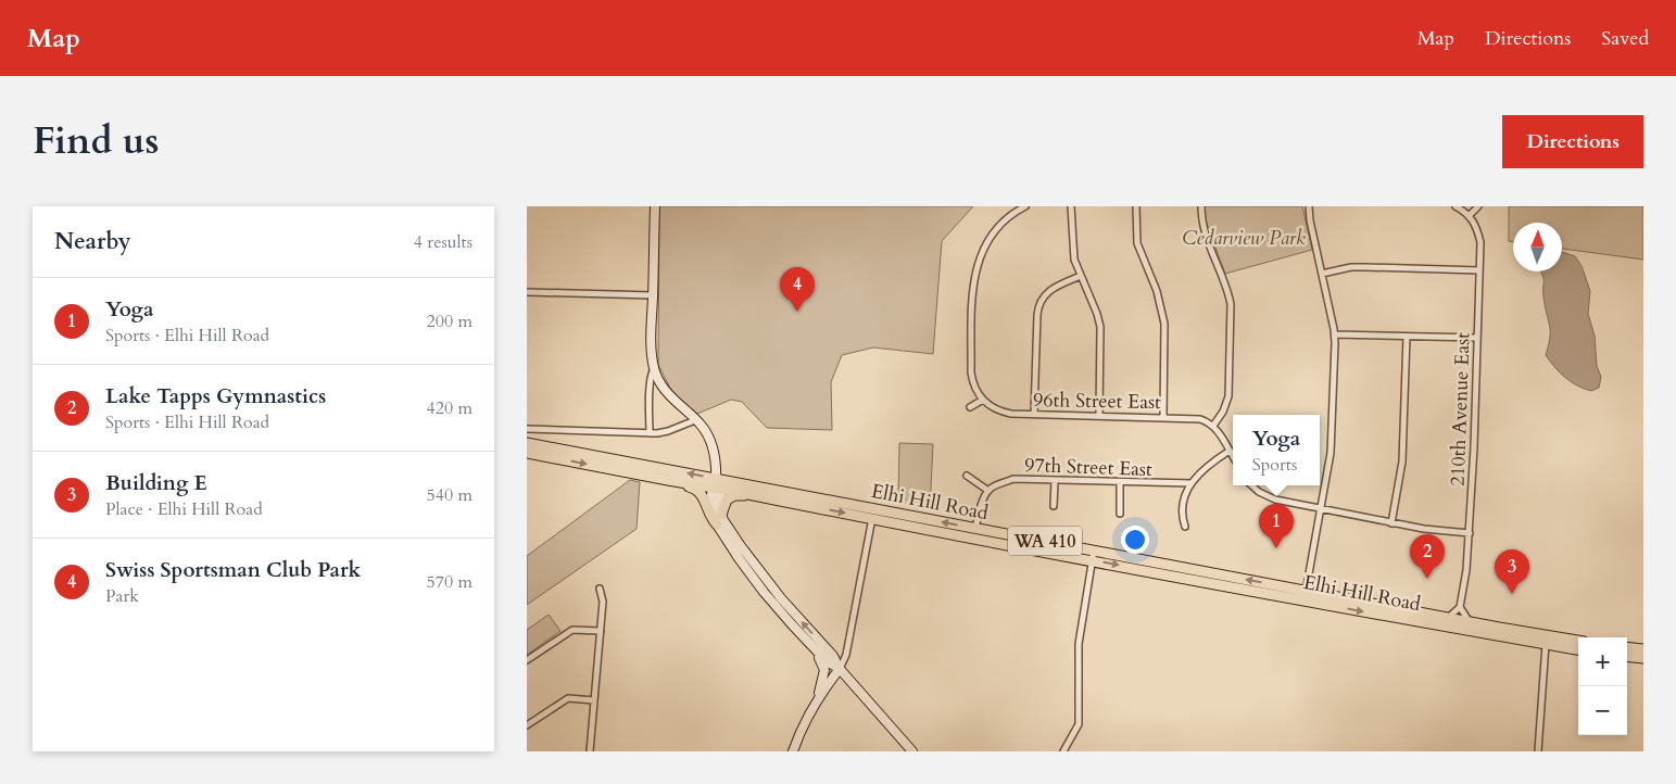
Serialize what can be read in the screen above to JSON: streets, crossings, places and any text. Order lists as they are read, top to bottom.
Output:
{
  "streets": {
    "main road": ["Elhi Hill Road", "WA 410"],
    "street": ["96th Street East", "210th Avenue East", "97th Street East"]
  },
  "parks": ["Cedarview Park"],
  "north": "top",
  "page": {
    "header": "Map",
    "nav": ["Map", "Directions", "Saved"],
    "title": "Find us",
    "buttons": "Directions",
    "heading": ["Nearby", "4 results"],
    "pins": [
      "4",
      "1",
      "2",
      "3"
    ],
    "list": [
      {
        "mark": "1",
        "name": "Yoga",
        "note": "Sports · Elhi Hill Road",
        "value": "200 m"
      },
      {
        "mark": "2",
        "name": "Lake Tapps Gymnastics",
        "note": "Sports · Elhi Hill Road",
        "value": "420 m"
      },
      {
        "mark": "3",
        "name": "Building E",
        "note": "Place · Elhi Hill Road",
        "value": "540 m"
      },
      {
        "mark": "4",
        "name": "Swiss Sportsman Club Park",
        "note": "Park",
        "value": "570 m"
      }
    ],
    "popup": ["Yoga", "Sports"],
    "map_buttons": ["+", "−"]
  }
}
